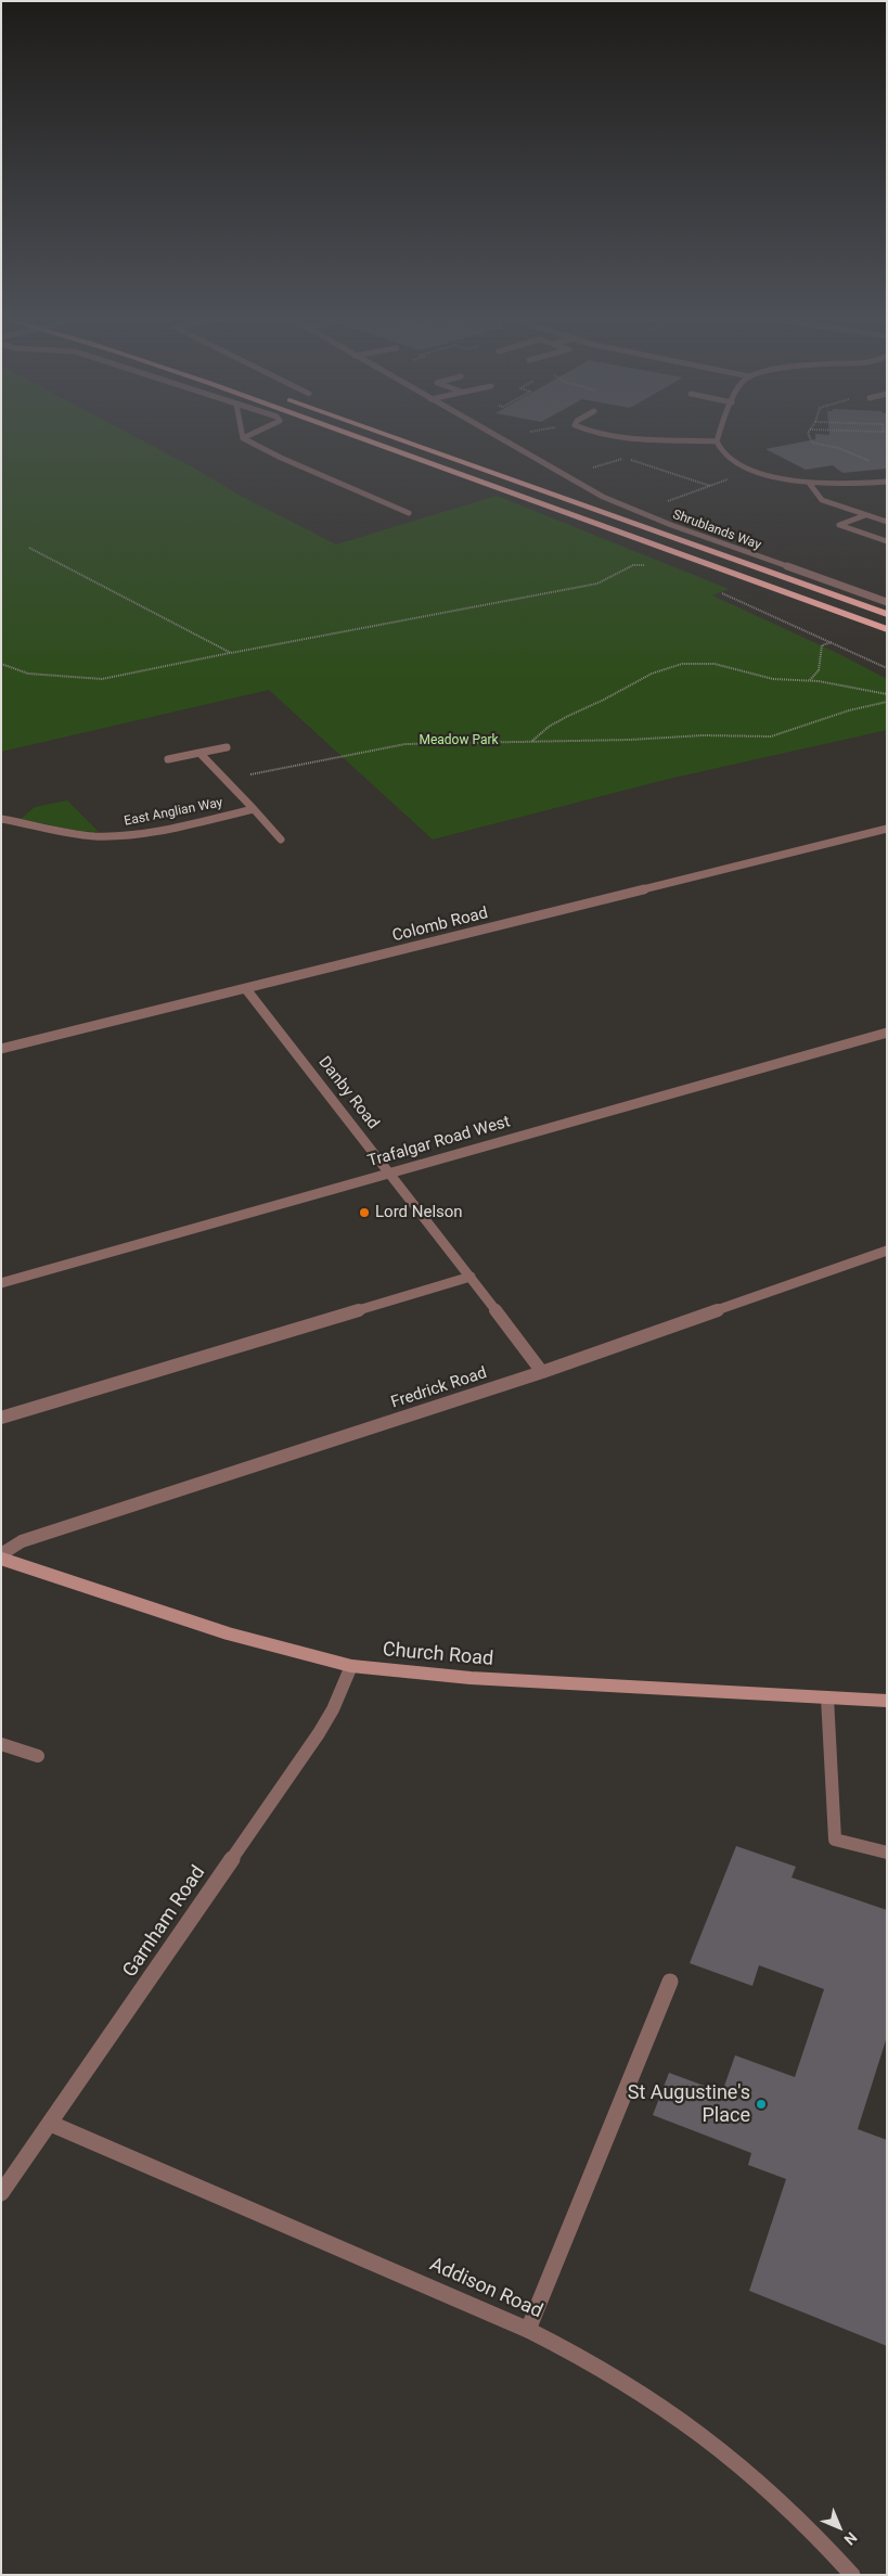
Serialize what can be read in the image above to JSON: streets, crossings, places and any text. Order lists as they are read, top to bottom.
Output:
{
  "streets": {
    "main road": ["Church Road"],
    "street": [
      "Shrublands Way",
      "East Anglian Way",
      "Colomb Road",
      "Danby Road",
      "Trafalgar Road West",
      "Fredrick Road",
      "Garnham Road",
      "Addison Road"
    ]
  },
  "crossings": [
    ["Colomb Road", "Danby Road"],
    ["Danby Road", "Trafalgar Road West"],
    ["Danby Road", "Fredrick Road"],
    ["Church Road", "Garnham Road"],
    ["Garnham Road", "Addison Road"]
  ],
  "parks": ["Meadow Park"],
  "places": ["Lord Nelson", "St Augustine's Place"],
  "north": "bottom right"
}
